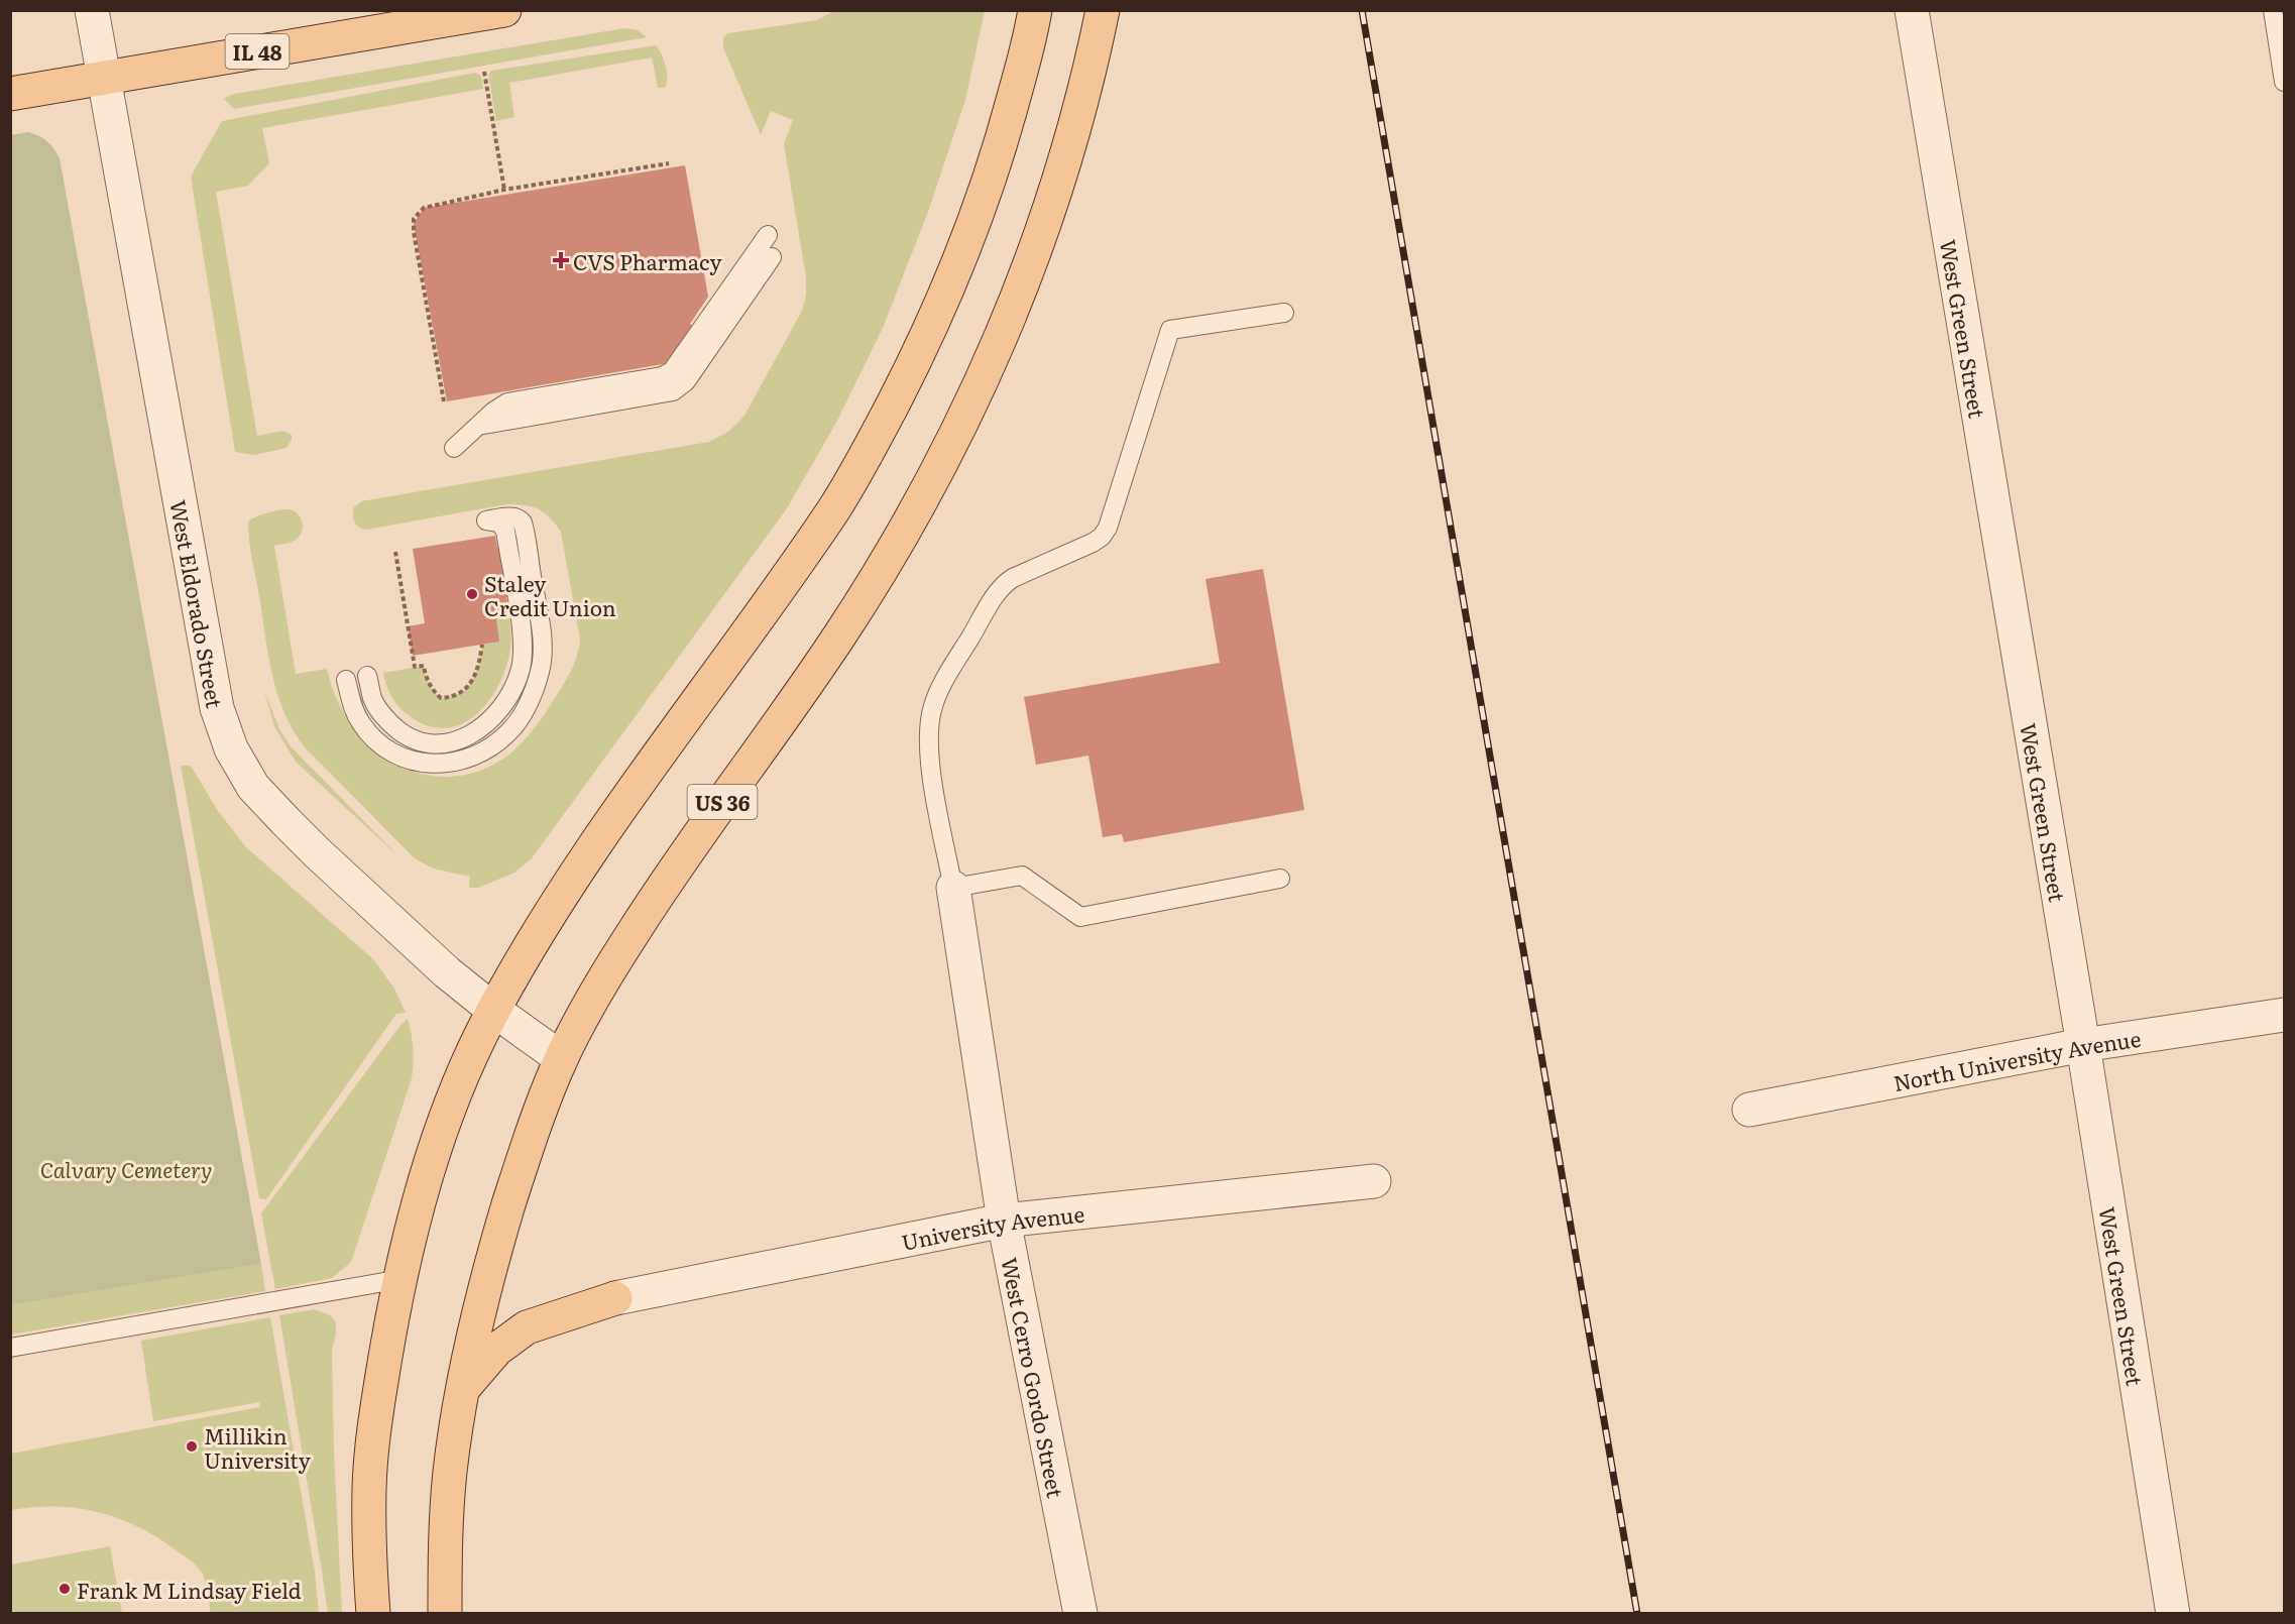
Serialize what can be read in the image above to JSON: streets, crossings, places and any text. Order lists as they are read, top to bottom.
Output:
{
  "streets": {
    "main road": ["IL 48", "US 36"],
    "street": [
      "West Green Street",
      "West Eldorado Street",
      "North University Avenue",
      "University Avenue",
      "West Cerro Gordo Street"
    ]
  },
  "crossings": [
    ["IL 48", "West Eldorado Street"],
    ["West Green Street", "North University Avenue"],
    ["West Eldorado Street", "US 36"],
    ["University Avenue", "West Cerro Gordo Street"]
  ],
  "parks": ["Calvary Cemetery"],
  "places": {
    "health": ["CVS Pharmacy"],
    "other": ["Staley Credit Union", "Millikin University", "Frank M Lindsay Field"]
  }
}
